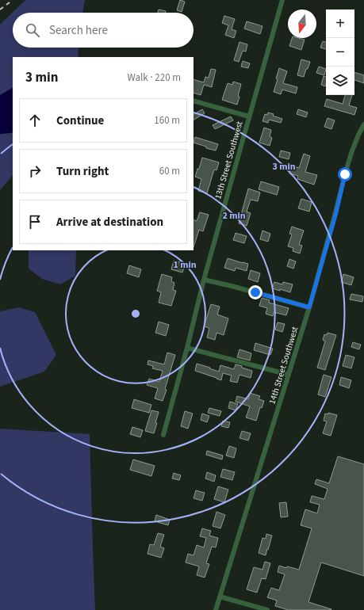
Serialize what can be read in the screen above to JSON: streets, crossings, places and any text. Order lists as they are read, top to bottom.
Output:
{
  "streets": {
    "street": ["13th Street Southwest", "14th Street Southwest"]
  },
  "north": "bottom",
  "page": {
    "map_buttons": ["+", "−"],
    "search": "Search here",
    "heading": ["3 min", "Walk · 220 m"],
    "list": [
      ["Continue", "160 m"],
      ["Turn right", "60 m"],
      "Arrive at destination"
    ]
  },
  "rings": ["3 min", "2 min", "1 min"]
}
